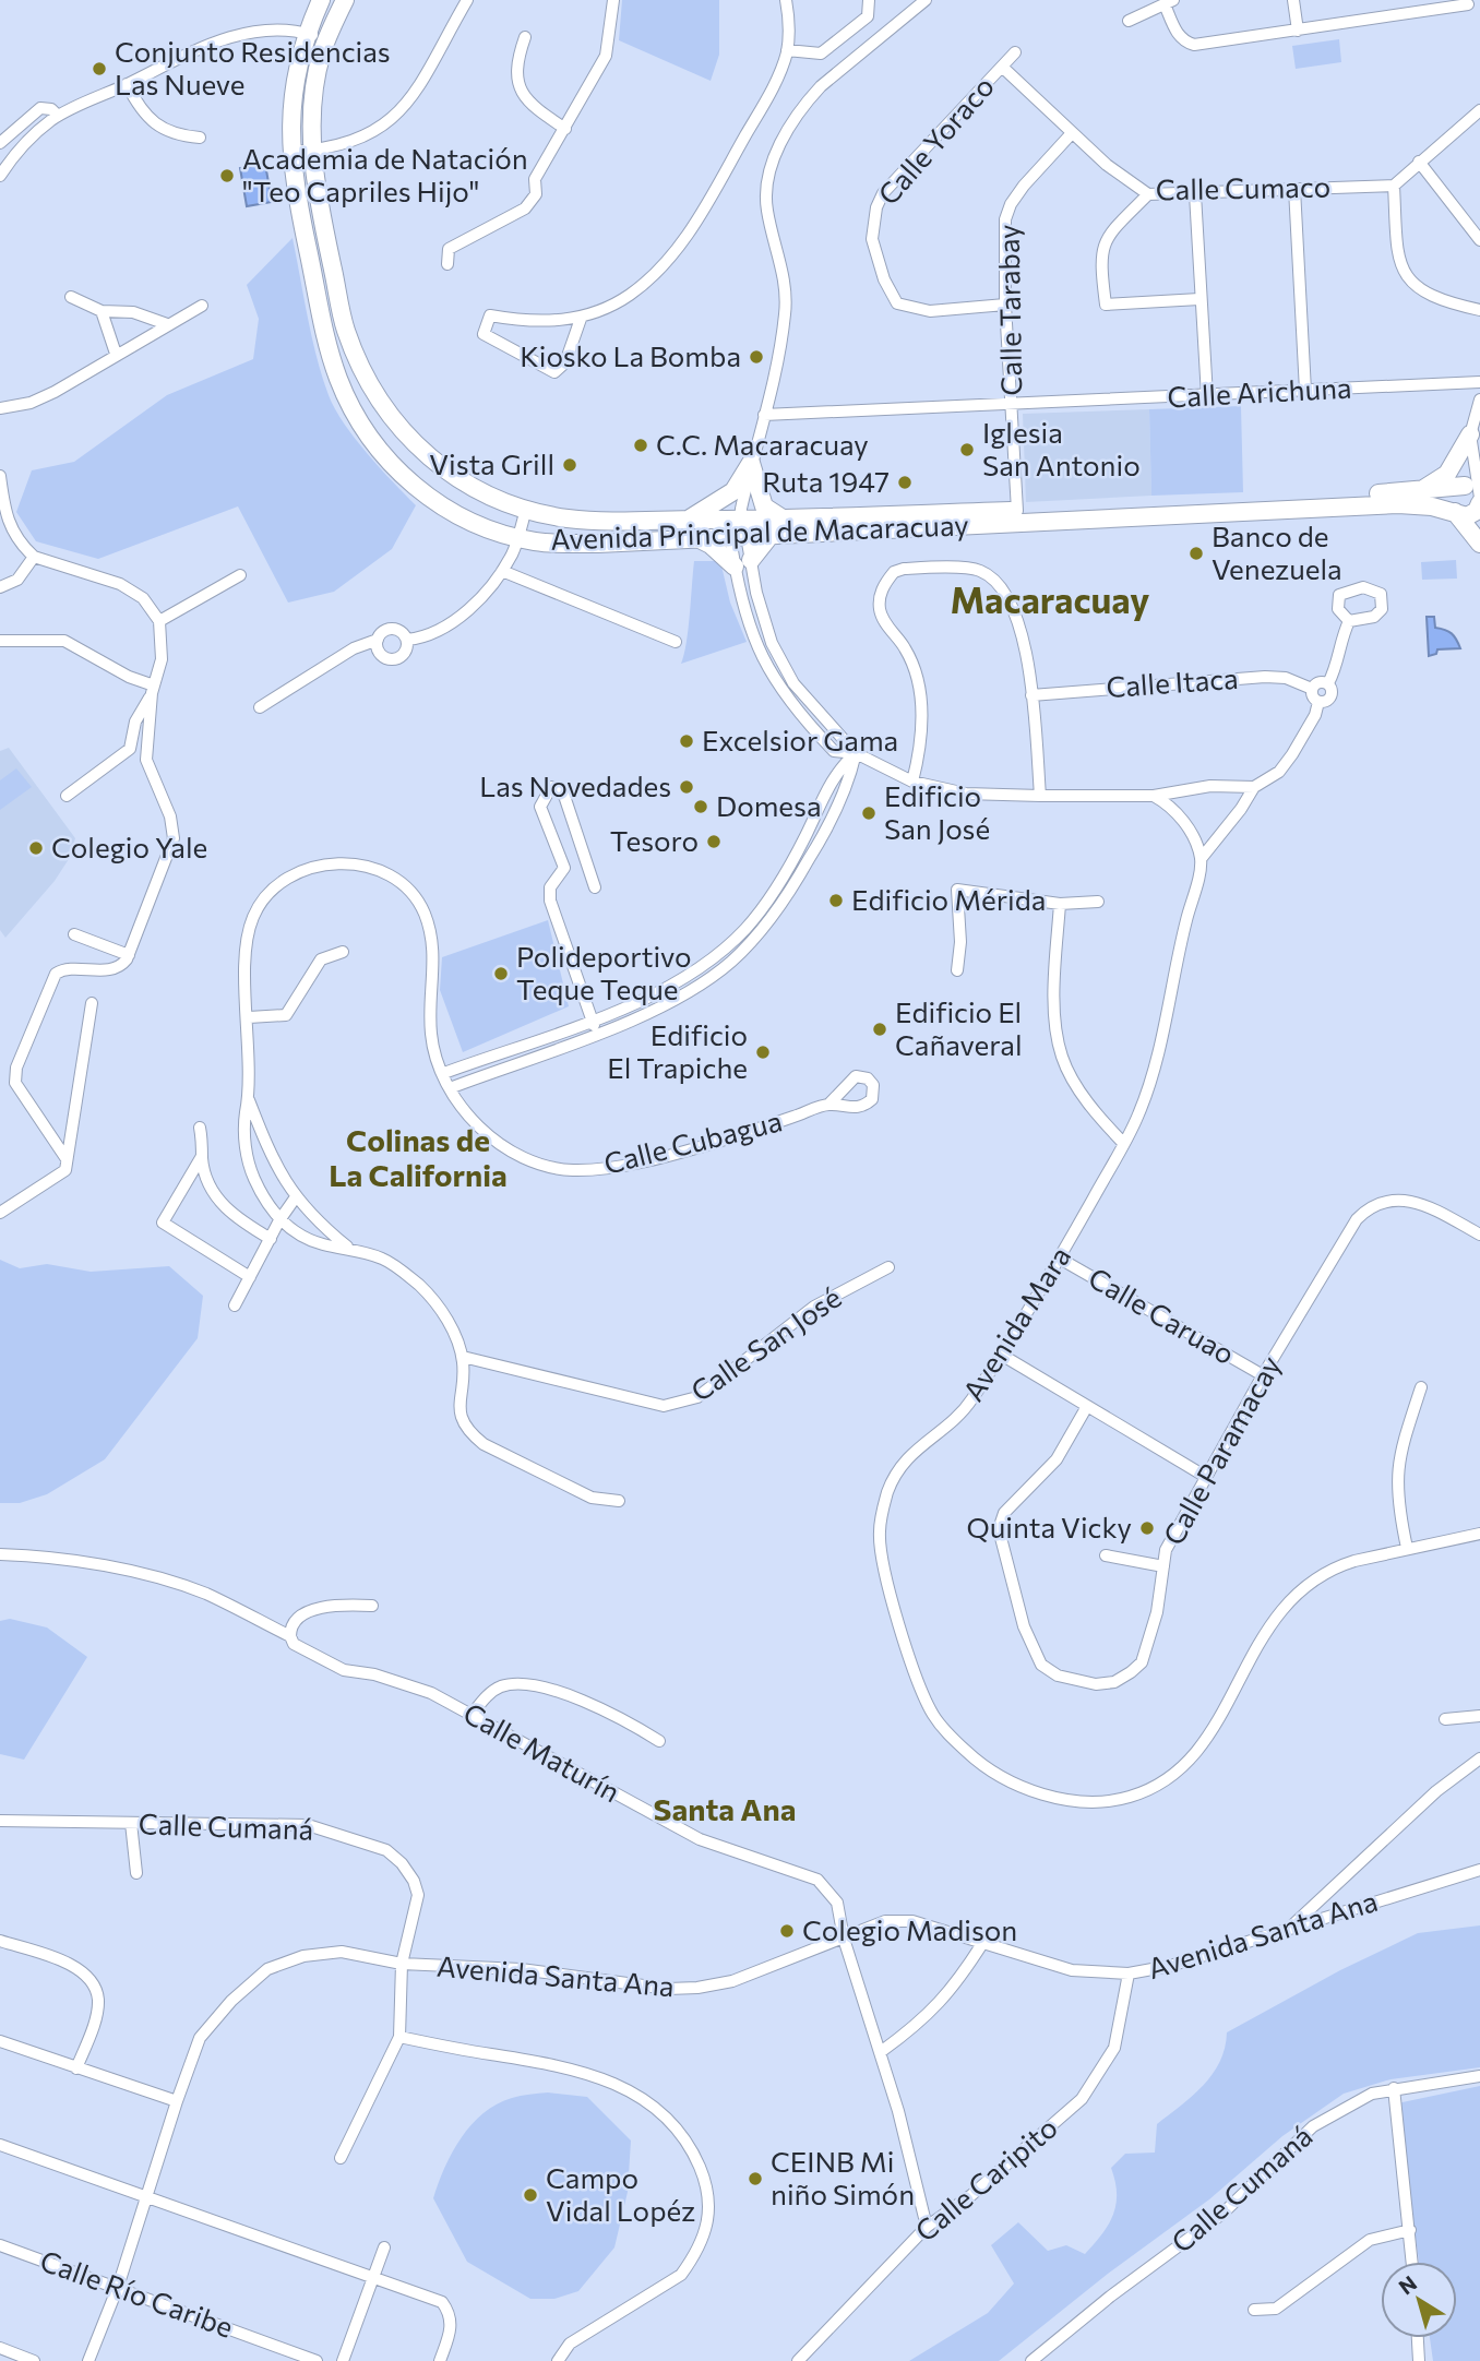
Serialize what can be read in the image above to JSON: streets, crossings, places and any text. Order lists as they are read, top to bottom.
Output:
{
  "streets": {
    "street": [
      "Calle Yoraco",
      "Calle Cumaco",
      "Calle Tarabay",
      "Calle Arichuna",
      "Avenida Principal de Macaracuay",
      "Calle Itaca",
      "Calle Cubagua",
      "Calle Caruao",
      "Avenida Mara",
      "Calle San José",
      "Calle Paramacay",
      "Calle Maturín",
      "Calle Cumaná",
      "Avenida Santa Ana",
      "Calle Caripito",
      "Calle Río Caribe"
    ]
  },
  "crossings": [
    ["Calle Yoraco", "Calle Cumaco"],
    ["Calle Yoraco", "Calle Tarabay"],
    ["Calle Cumaco", "Calle Tarabay"],
    ["Calle Tarabay", "Calle Arichuna"],
    ["Calle Tarabay", "Avenida Principal de Macaracuay"],
    ["Calle Caruao", "Avenida Mara"],
    ["Calle Caruao", "Calle Paramacay"],
    ["Calle Maturín", "Avenida Santa Ana"],
    ["Calle Maturín", "Calle Caripito"],
    ["Calle Cumaná", "Avenida Santa Ana"],
    ["Avenida Santa Ana", "Calle Caripito"],
    ["Avenida Santa Ana", "Calle Río Caribe"]
  ],
  "districts": ["Macaracuay", "Colinas de La California", "Santa Ana"],
  "places": [
    "Conjunto Residencias Las Nueve",
    "Academia de Natación \"Teo Capriles Hijo\"",
    "Kiosko La Bomba",
    "C.C. Macaracuay",
    "Iglesia San Antonio",
    "Vista Grill",
    "Ruta 1947",
    "Banco de Venezuela",
    "Excelsior Gama",
    "Las Novedades",
    "Domesa",
    "Edificio San José",
    "Tesoro",
    "Colegio Yale",
    "Edificio Mérida",
    "Polideportivo Teque Teque",
    "Edificio El Cañaveral",
    "Edificio El Trapiche",
    "Quinta Vicky",
    "Colegio Madison",
    "CEINB Mi niño Simón",
    "Campo Vidal Lopéz"
  ],
  "north": "top left"
}
